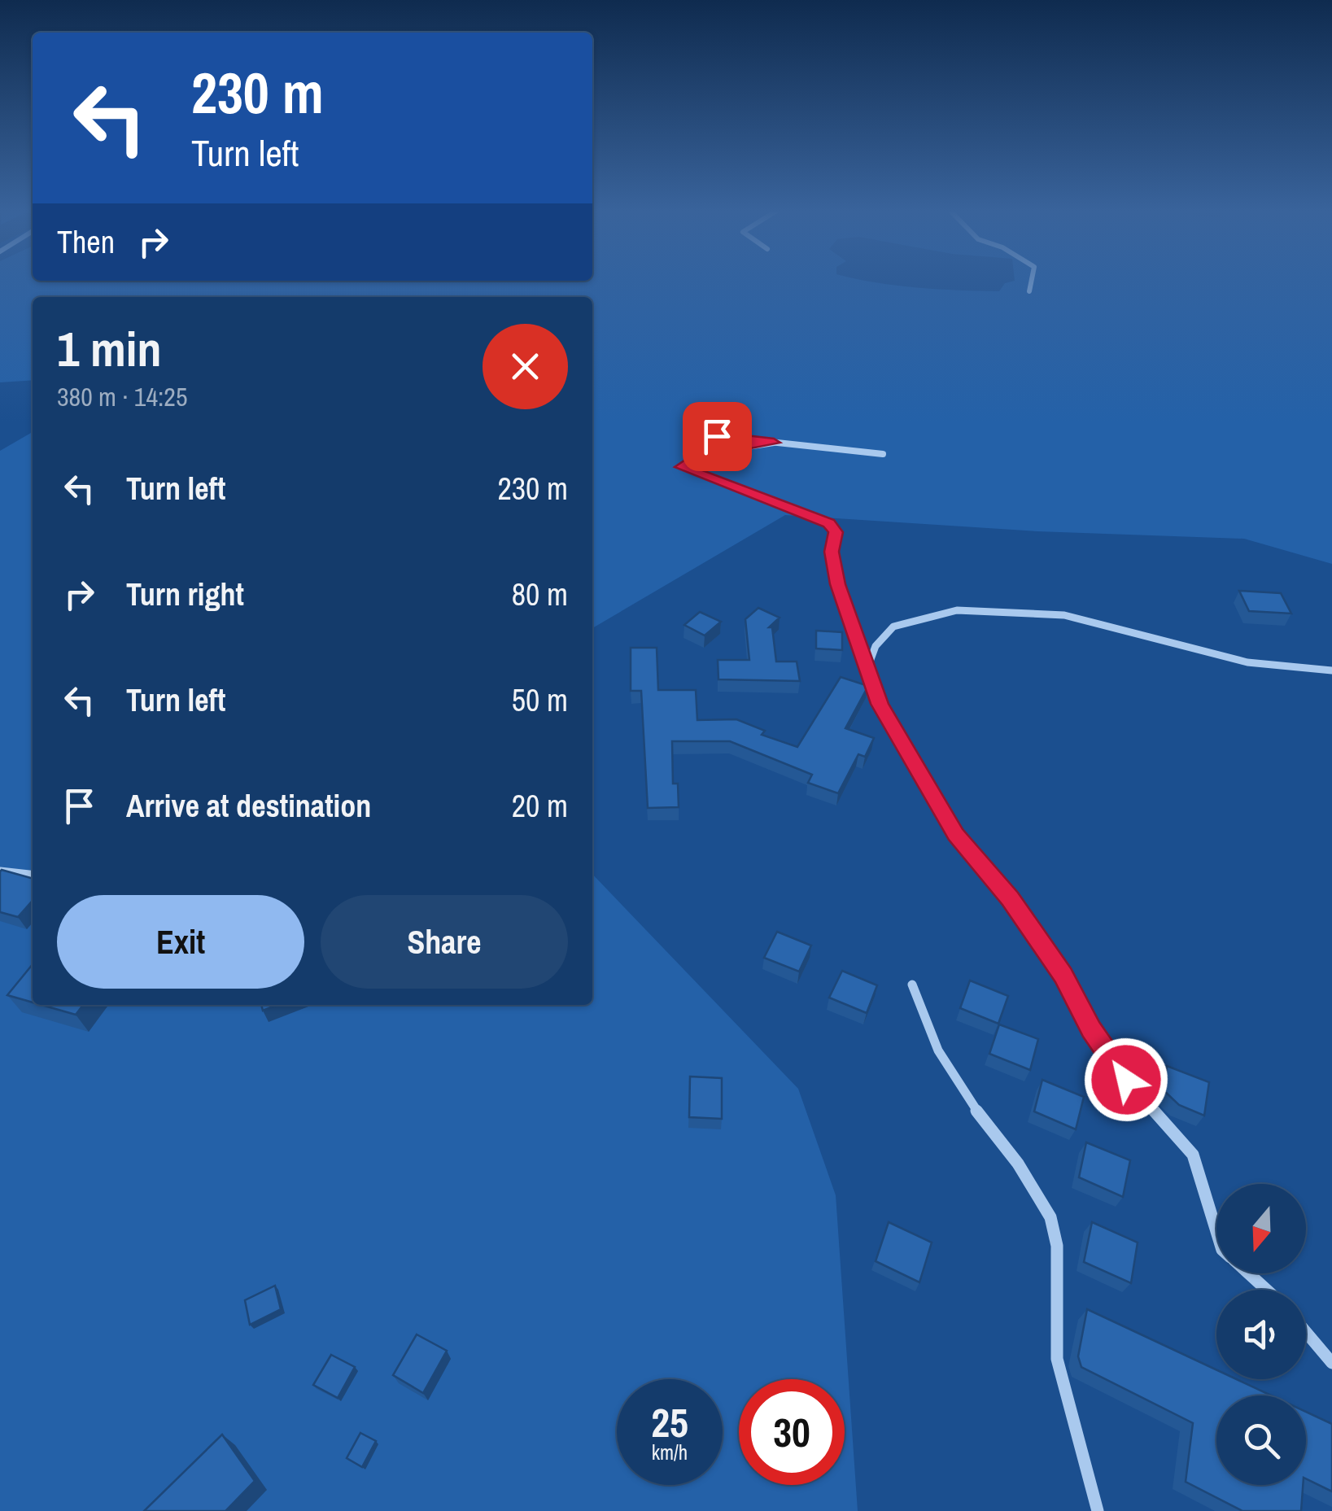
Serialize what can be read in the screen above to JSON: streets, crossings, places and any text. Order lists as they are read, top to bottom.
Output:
{
  "north": "bottom",
  "page": {
    "turn": ["230 m", "Turn left"],
    "then": "Then",
    "heading": ["1 min", "380 m · 14:25"],
    "list": [
      {
        "name": "Turn left",
        "value": "230 m"
      },
      {
        "name": "Turn right",
        "value": "80 m"
      },
      {
        "name": "Turn left",
        "value": "50 m"
      },
      {
        "name": "Arrive at destination",
        "value": "20 m"
      }
    ],
    "buttons": ["Exit", "Share"],
    "speed": "25 km/h",
    "limit": "30"
  }
}
